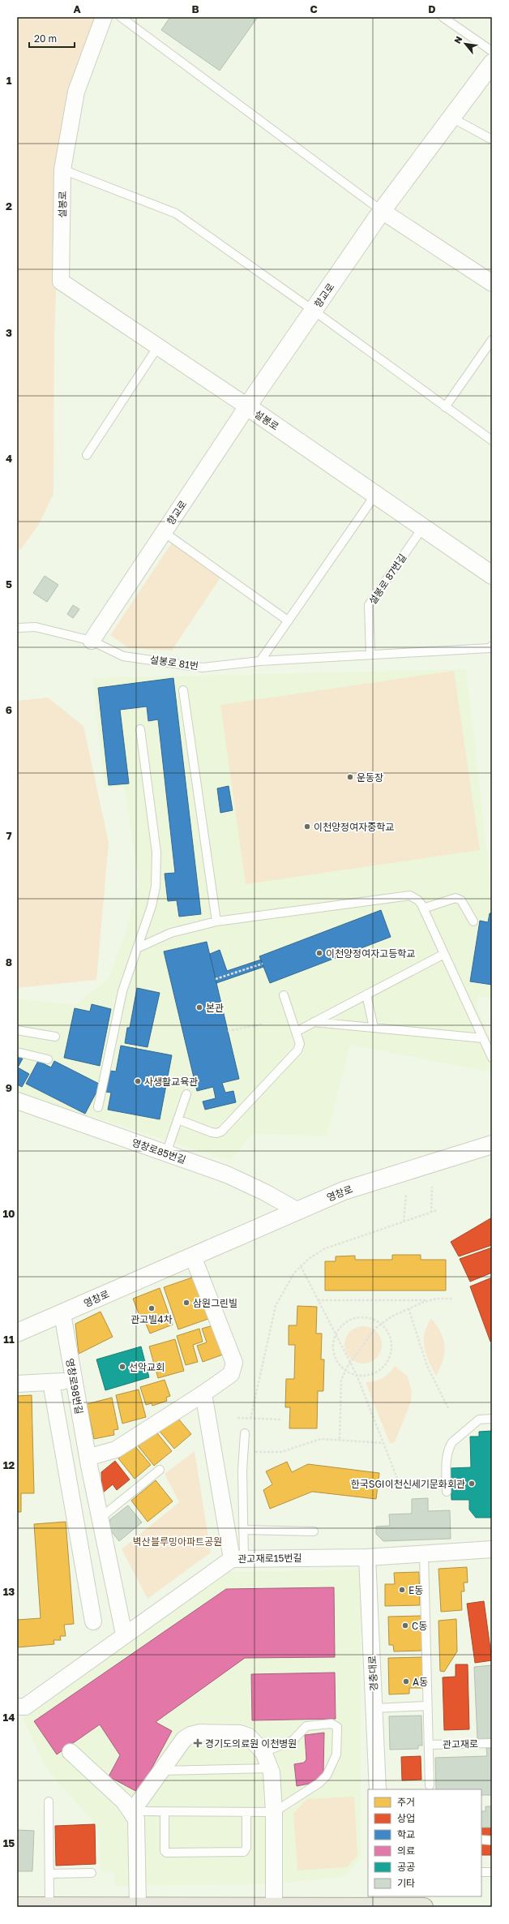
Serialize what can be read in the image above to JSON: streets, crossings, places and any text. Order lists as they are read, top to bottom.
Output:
{
  "streets": {
    "street": [
      "설봉로",
      "향교로",
      "영창로85번길",
      "영창로",
      "영창로98번길",
      "관고재로15번길",
      "경충대로"
    ],
    "lane": ["설봉로 87번길", "설봉로 81번", "관고재로"]
  },
  "crossings": [
    ["설봉로", "향교로"],
    ["설봉로", "설봉로 87번길"],
    ["향교로", "설봉로 81번"],
    ["설봉로 87번길", "설봉로 81번"],
    ["영창로85번길", "영창로"],
    ["영창로", "영창로98번길"],
    ["영창로98번길", "관고재로15번길"],
    ["관고재로15번길", "경충대로"]
  ],
  "parks": ["벽산블루밍아파트공원"],
  "places": {
    "other": [
      "운동장",
      "이천양정여자중학교",
      "이천양정여자고등학교",
      "본관",
      "사생활교육관",
      "삼원그린빌",
      "관고빌4차",
      "선악교회",
      "한국SGI이천신세기문화회관",
      "E동",
      "C동",
      "A동"
    ],
    "health": ["경기도의료원 이천병원"]
  },
  "legend": [
    "주거",
    "상업",
    "학교",
    "의료",
    "공공",
    "기타"
  ],
  "scale_bar": "20 m",
  "north": "top left",
  "grid": {
    "columns": [
      "A",
      "B",
      "C",
      "D"
    ],
    "rows": [
      "1",
      "2",
      "3",
      "4",
      "5",
      "6",
      "7",
      "8",
      "9",
      "10",
      "11",
      "12",
      "13",
      "14",
      "15"
    ]
  }
}
